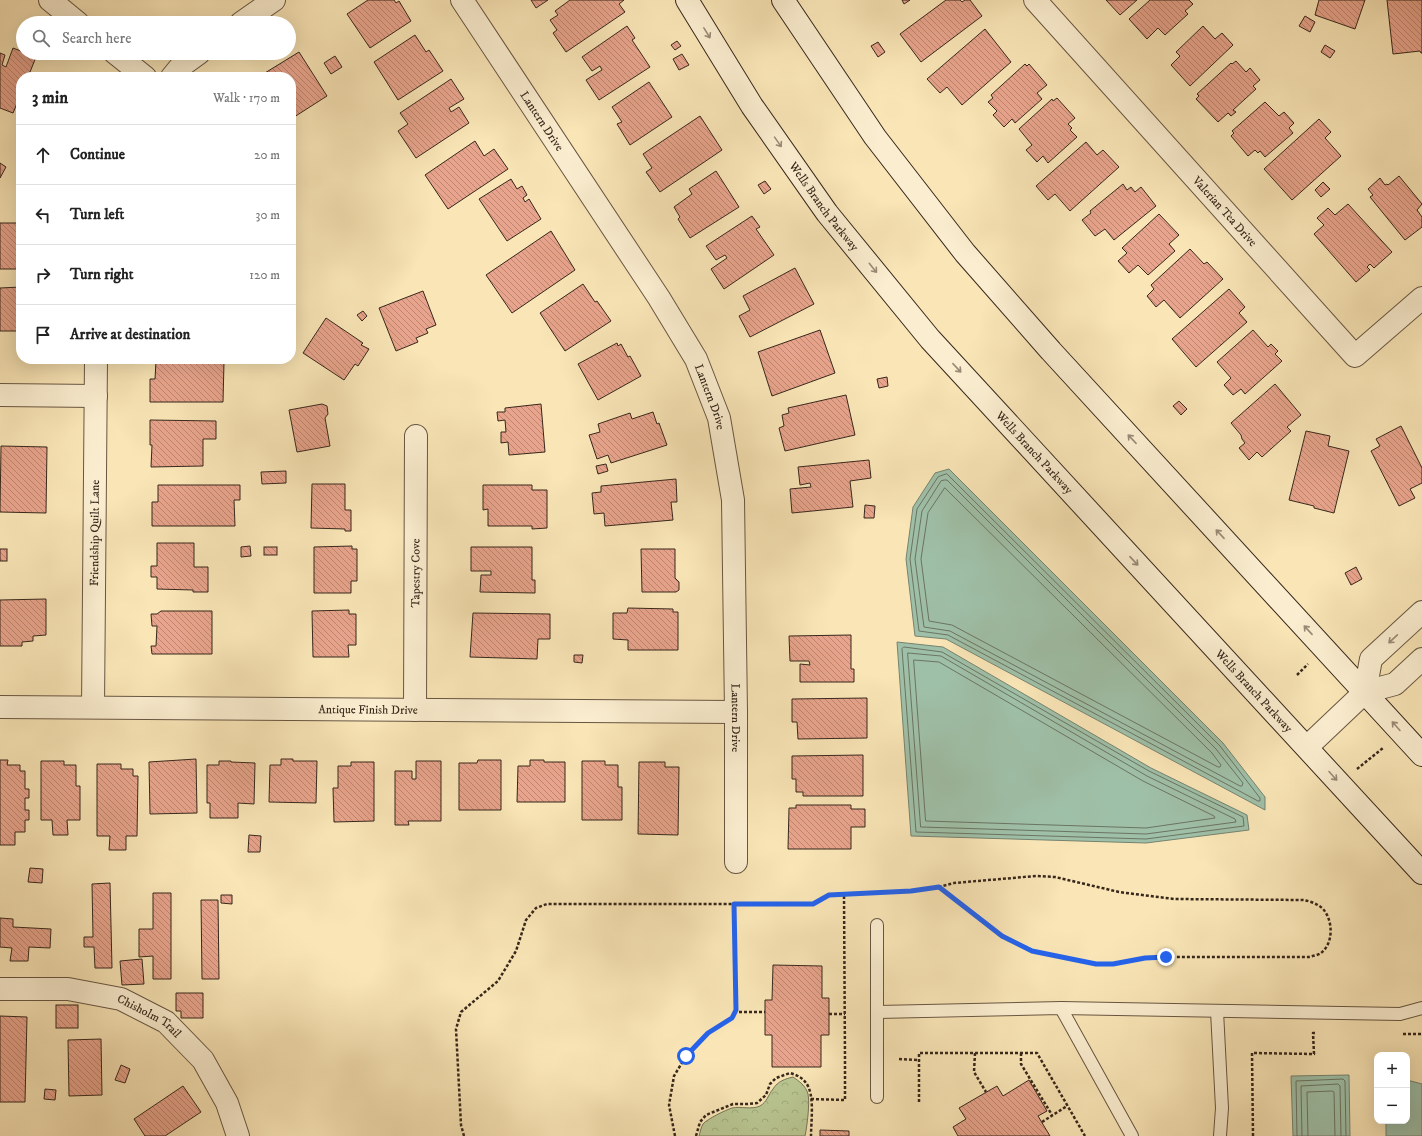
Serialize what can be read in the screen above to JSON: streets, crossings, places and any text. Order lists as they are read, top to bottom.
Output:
{
  "streets": {
    "street": [
      "Lantern Drive",
      "Wells Branch Parkway",
      "Valerian Tea Drive",
      "Friendship Quilt Lane",
      "Tapestry Cove",
      "Antique Finish Drive",
      "Chisholm Trail"
    ]
  },
  "crossings": [
    ["Lantern Drive", "Antique Finish Drive"],
    ["Friendship Quilt Lane", "Antique Finish Drive"],
    ["Tapestry Cove", "Antique Finish Drive"]
  ],
  "page": {
    "search": "Search here",
    "heading": ["3 min", "Walk · 170 m"],
    "list": [
      ["Continue", "20 m"],
      ["Turn left", "30 m"],
      ["Turn right", "120 m"],
      "Arrive at destination"
    ],
    "map_buttons": ["+", "−"]
  }
}
